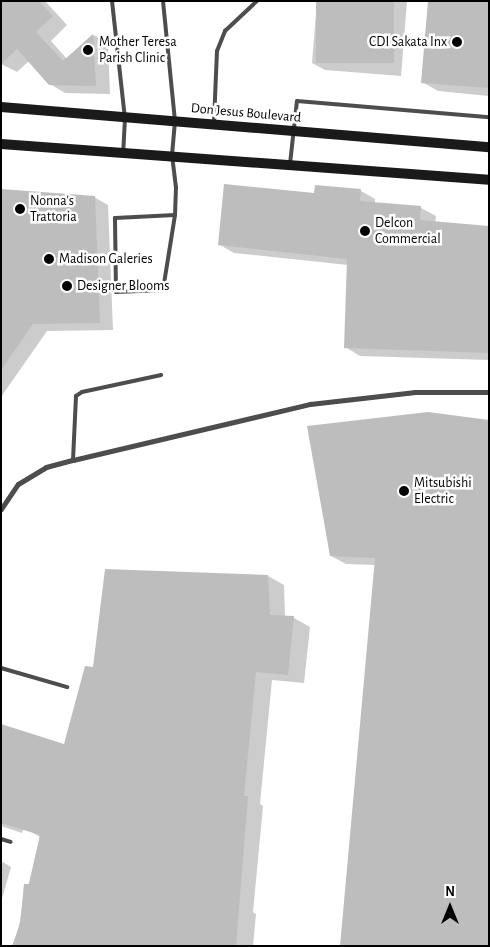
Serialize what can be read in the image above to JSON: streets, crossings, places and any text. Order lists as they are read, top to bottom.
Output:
{
  "streets": {
    "street": ["Don Jesus Boulevard"]
  },
  "places": [
    "CDI Sakata Inx",
    "Mother Teresa Parish Clinic",
    "Nonna's Trattoria",
    "Delcon Commercial",
    "Madison Galeries",
    "Designer Blooms",
    "Mitsubishi Electric"
  ],
  "north": "top"
}
